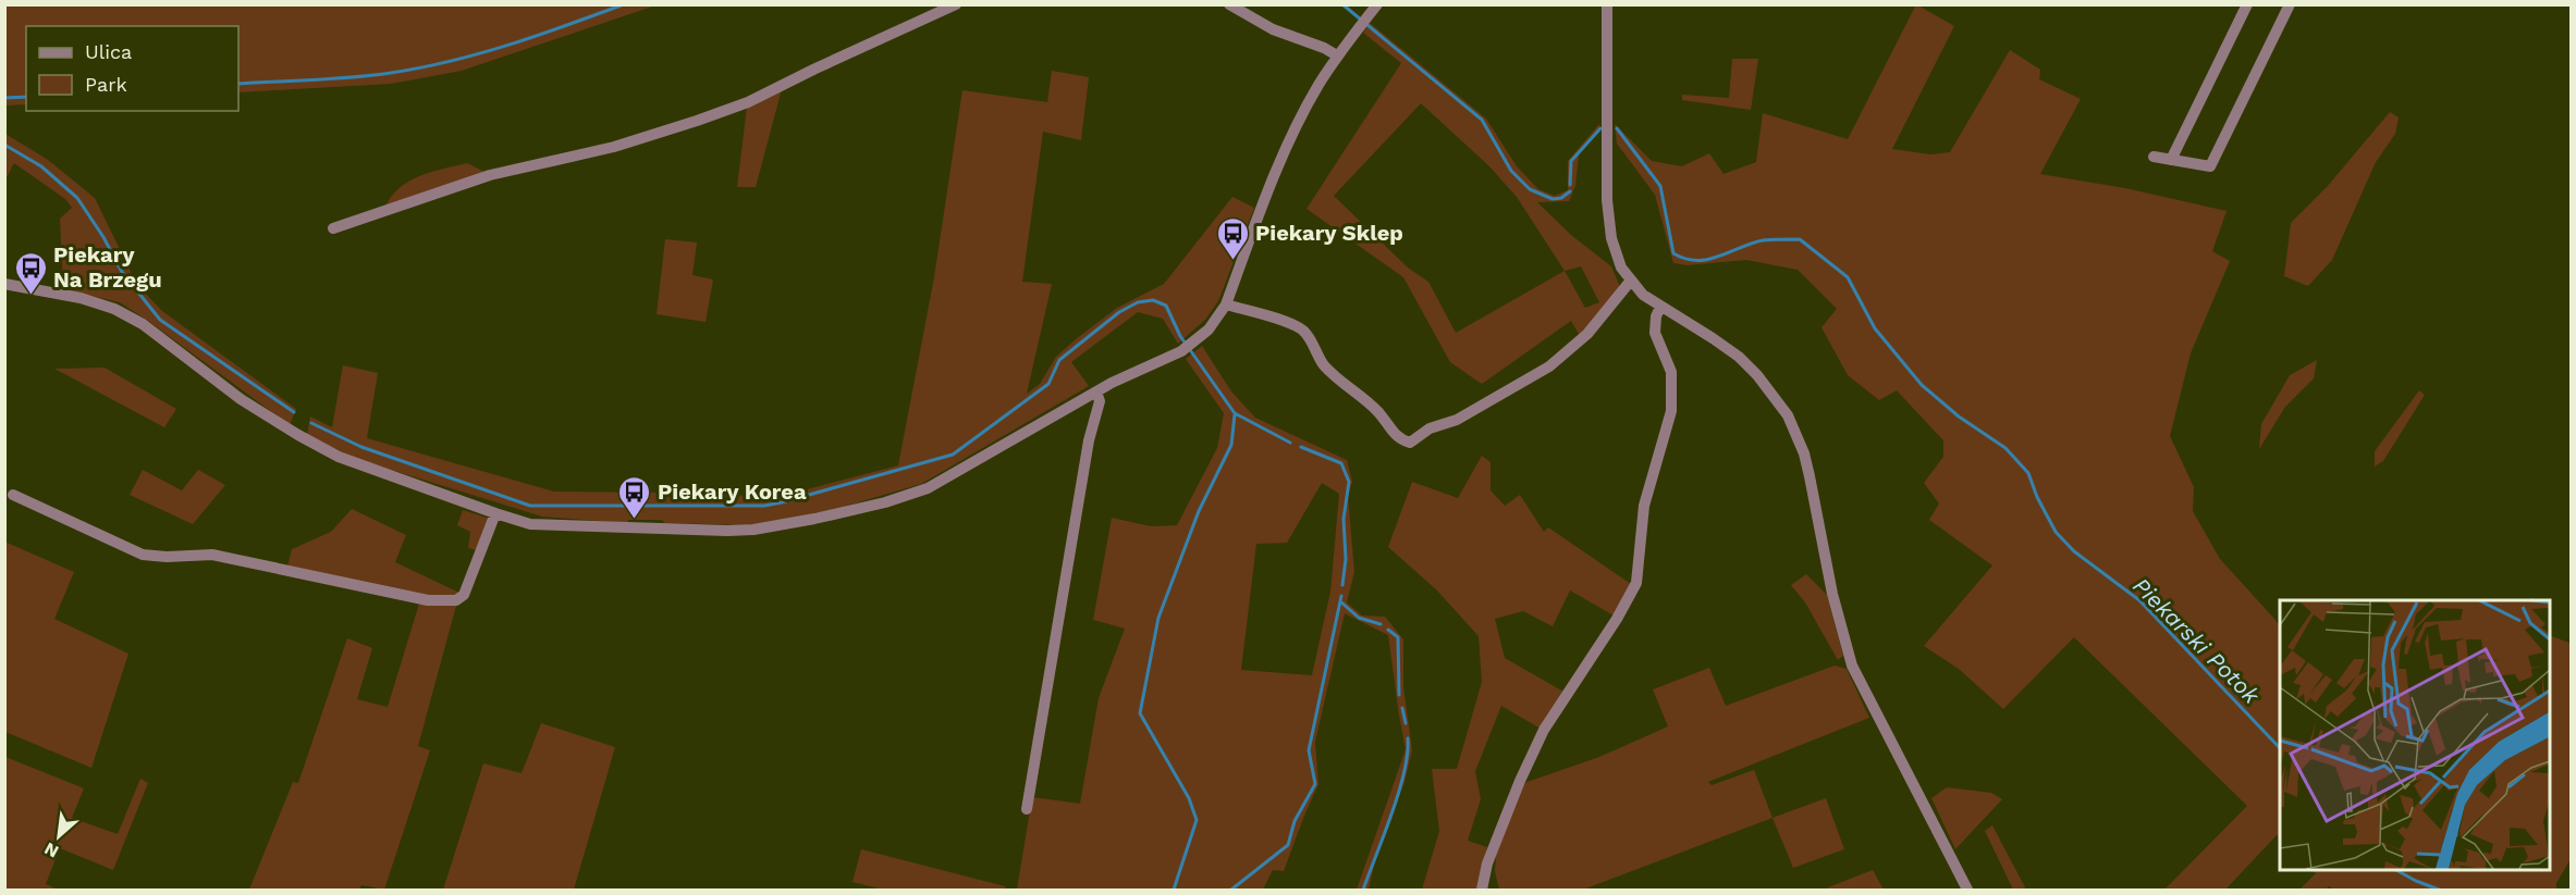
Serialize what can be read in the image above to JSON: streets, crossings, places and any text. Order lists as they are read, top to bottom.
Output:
{
  "water": ["Piekarski Potok"],
  "places": {
    "bus stop": ["Piekary Sklep", "Piekary Na Brzegu", "Piekary Korea"]
  },
  "legend": ["Ulica", "Park"],
  "north": "bottom left"
}
